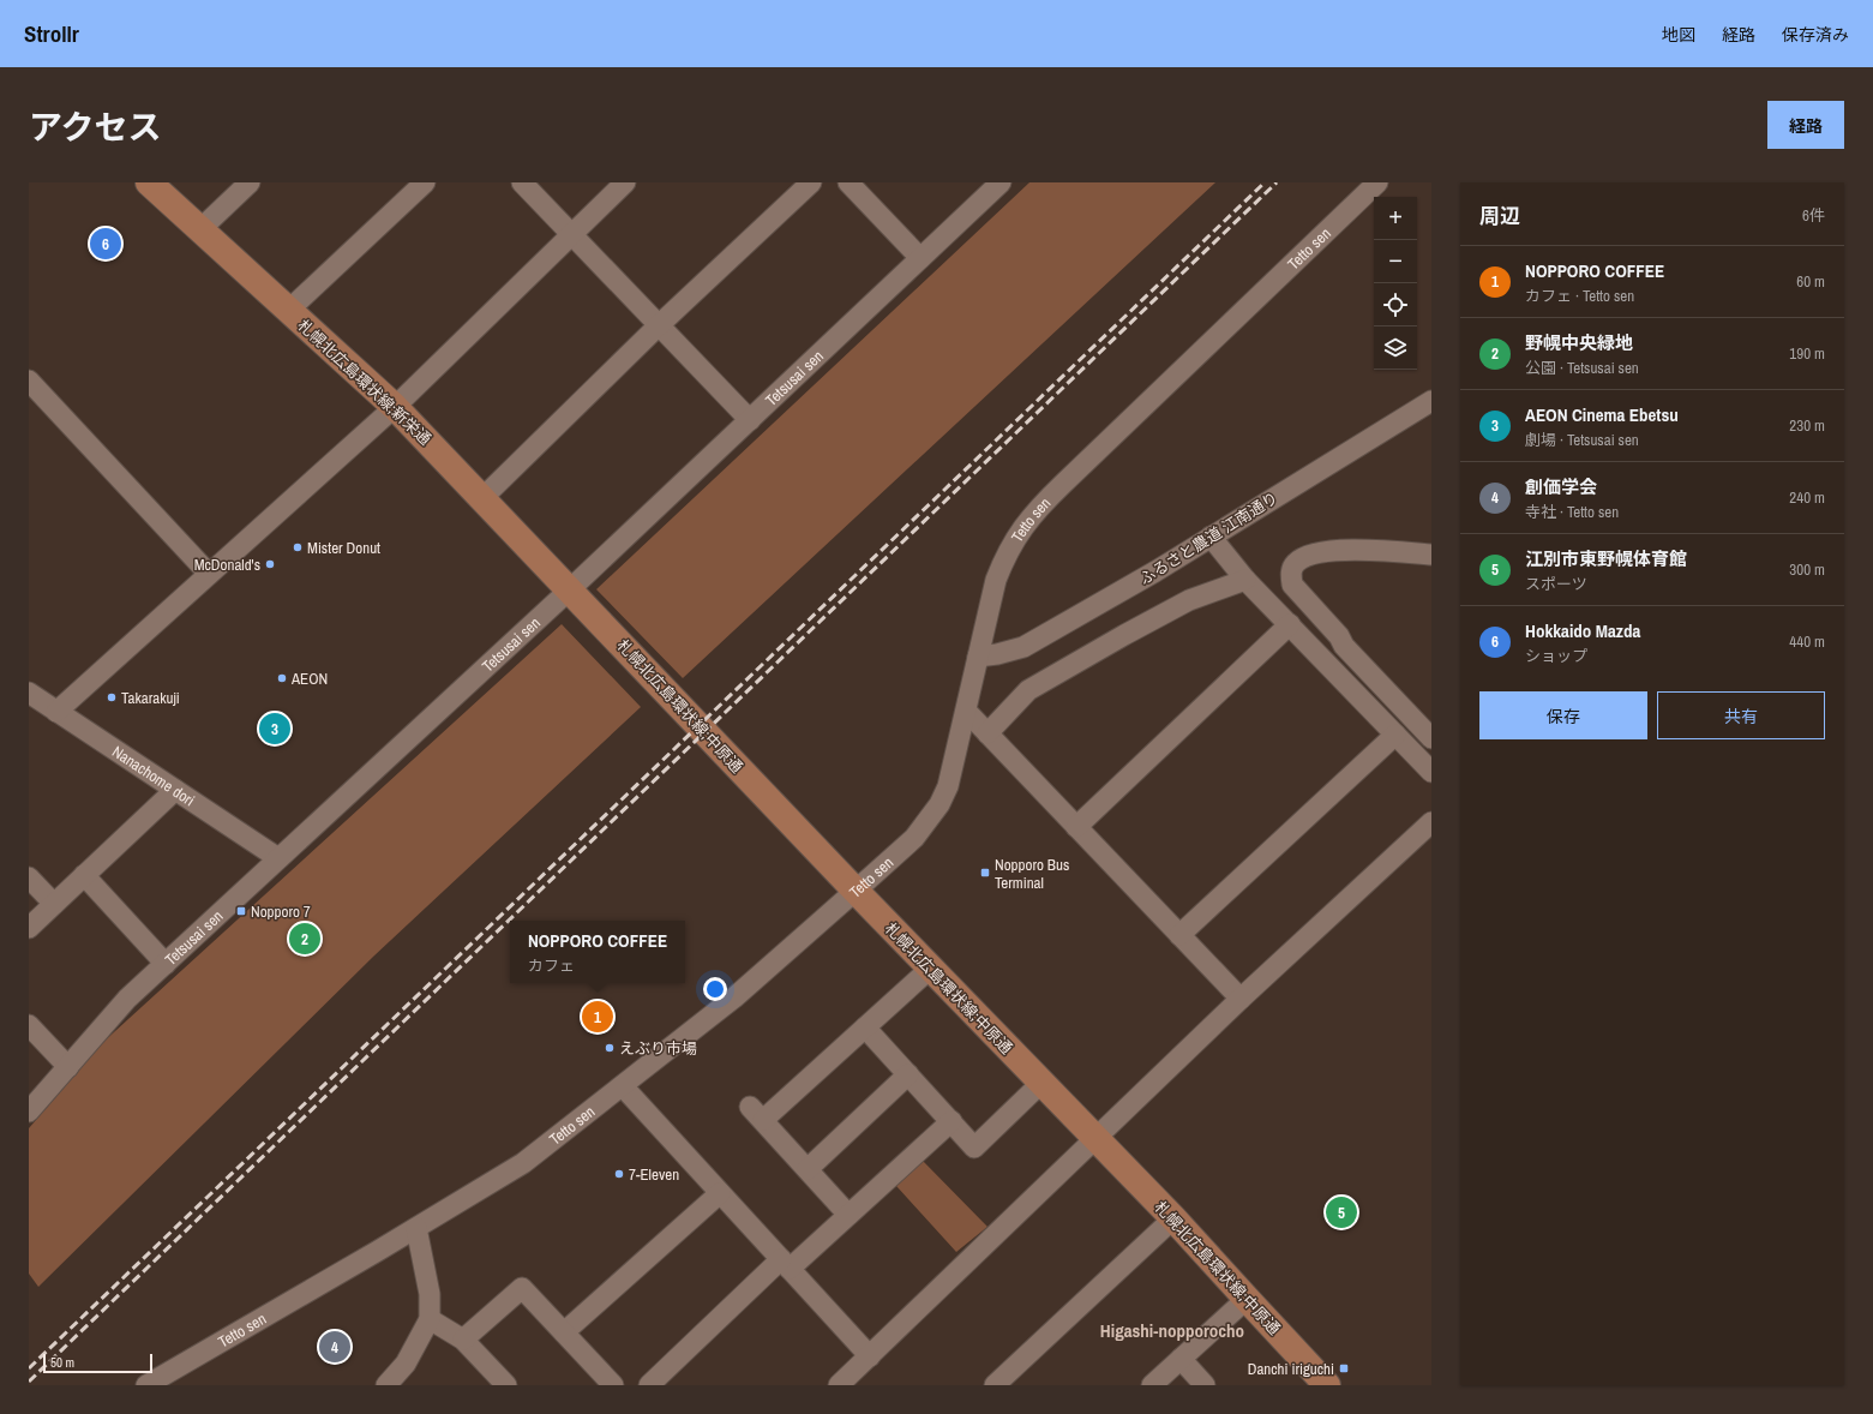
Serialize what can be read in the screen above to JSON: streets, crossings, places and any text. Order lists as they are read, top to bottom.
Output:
{
  "streets": {
    "main road": ["札幌北広島環状線;新栄通", "札幌北広島環状線;中原通"],
    "street": [
      "Tetto sen",
      "Tetsusai sen",
      "ふるさと農道 江南通り",
      "Nanachome dori"
    ]
  },
  "crossings": [
    ["Tetto sen", "ふるさと農道 江南通り"],
    ["Tetto sen", "札幌北広島環状線;中原通"],
    ["Tetsusai sen", "札幌北広島環状線;新栄通"],
    ["Tetsusai sen", "札幌北広島環状線;中原通"],
    ["Tetsusai sen", "Nanachome dori"],
    ["札幌北広島環状線;新栄通", "札幌北広島環状線;中原通"]
  ],
  "districts": ["Higashi-nopporocho"],
  "places": {
    "other": [
      "Mister Donut",
      "McDonald's",
      "AEON",
      "Takarakuji",
      "えぶり市場",
      "7-Eleven"
    ],
    "transit": ["Nopporo Bus Terminal", "Nopporo 7", "Danchi iriguchi"]
  },
  "scale_bar": "50 m",
  "page": {
    "header": "Strollr",
    "nav": ["地図", "経路", "保存済み"],
    "title": "アクセス",
    "buttons": [
      "経路",
      ["保存", "共有"]
    ],
    "heading": ["周辺", "6件"],
    "map_buttons": ["+", "−"],
    "pins": [
      "6",
      "3",
      "2",
      "1",
      "5",
      "4"
    ],
    "list": [
      {
        "mark": "1",
        "name": "NOPPORO COFFEE",
        "note": "カフェ · Tetto sen",
        "value": "60 m"
      },
      {
        "mark": "2",
        "name": "野幌中央緑地",
        "note": "公園 · Tetsusai sen",
        "value": "190 m"
      },
      {
        "mark": "3",
        "name": "AEON Cinema Ebetsu",
        "note": "劇場 · Tetsusai sen",
        "value": "230 m"
      },
      {
        "mark": "4",
        "name": "創価学会",
        "note": "寺社 · Tetto sen",
        "value": "240 m"
      },
      {
        "mark": "5",
        "name": "江別市東野幌体育館",
        "note": "スポーツ",
        "value": "300 m"
      },
      {
        "mark": "6",
        "name": "Hokkaido Mazda",
        "note": "ショップ",
        "value": "440 m"
      }
    ],
    "popup": ["NOPPORO COFFEE", "カフェ"],
    "scale": "50 m"
  }
}
